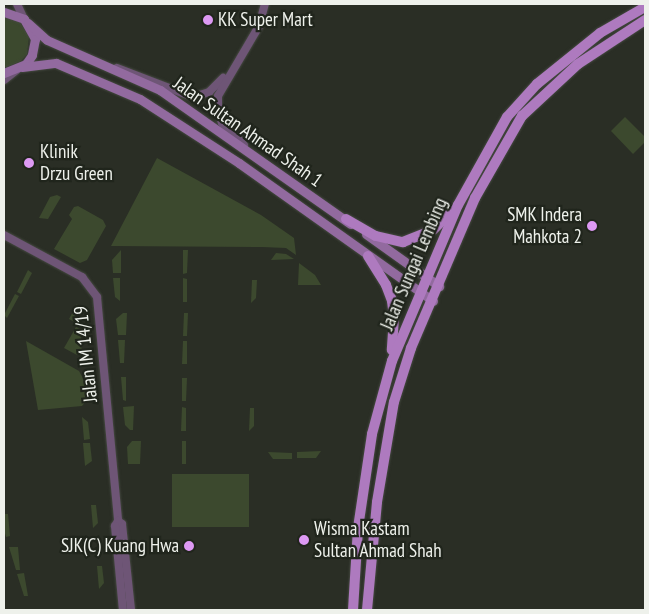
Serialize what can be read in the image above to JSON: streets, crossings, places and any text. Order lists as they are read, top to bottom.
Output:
{
  "streets": {
    "main road": ["Jalan Sultan Ahmad Shah 1", "Jalan Sungai Lembing"],
    "street": ["Jalan IM 14/19"]
  },
  "crossings": [
    ["Jalan Sultan Ahmad Shah 1", "Jalan Sungai Lembing"]
  ],
  "places": [
    "KK Super Mart",
    "Klinik Drzu Green",
    "SMK Indera Mahkota 2",
    "Wisma Kastam Sultan Ahmad Shah",
    "SJK(C) Kuang Hwa"
  ]
}
